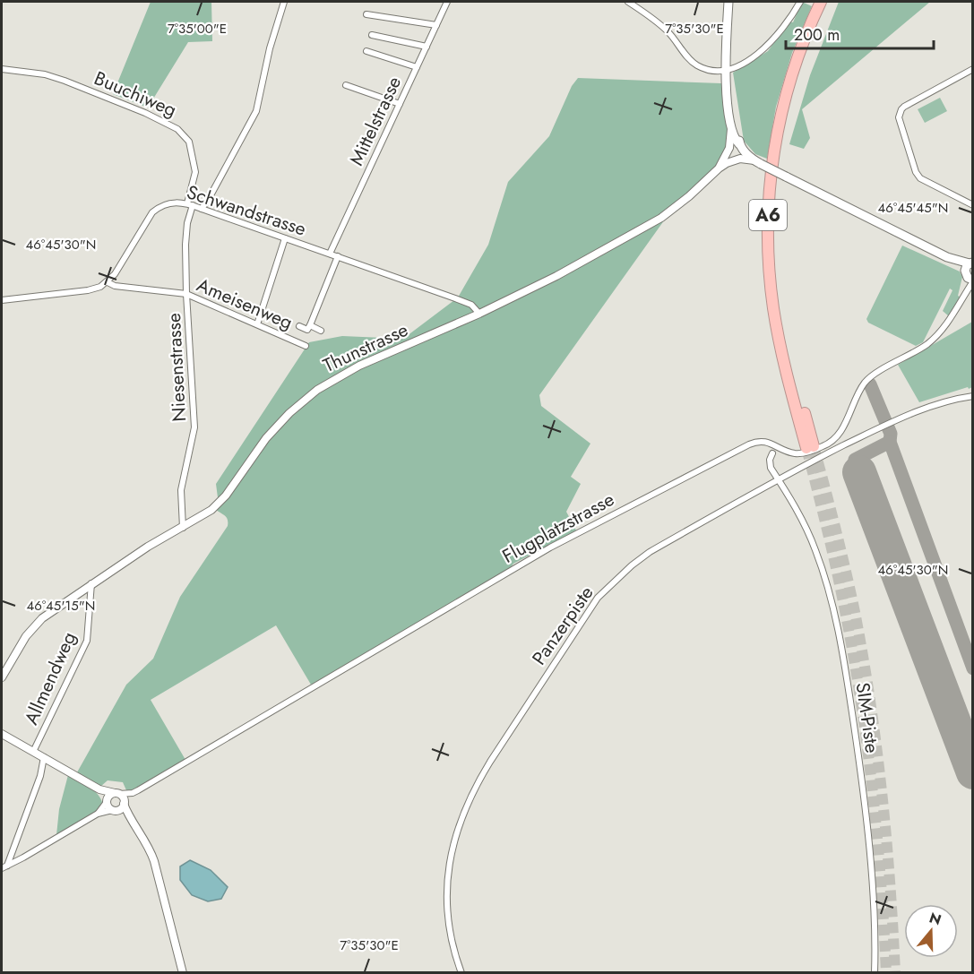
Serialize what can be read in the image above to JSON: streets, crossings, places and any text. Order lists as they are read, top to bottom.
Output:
{
  "streets": {
    "highway": ["A6"],
    "street": [
      "Buuchiweg",
      "Mittelstrasse",
      "Schwandstrasse",
      "Ameisenweg",
      "Thunstrasse",
      "Niesenstrasse",
      "Flugplatzstrasse",
      "Panzerpiste",
      "Allmendweg",
      "SIM-Piste"
    ]
  },
  "crossings": [
    ["Buuchiweg", "Schwandstrasse"],
    ["Buuchiweg", "Niesenstrasse"],
    ["Mittelstrasse", "Schwandstrasse"],
    ["Schwandstrasse", "Ameisenweg"],
    ["Schwandstrasse", "Thunstrasse"],
    ["Schwandstrasse", "Niesenstrasse"],
    ["A6", "Flugplatzstrasse"],
    ["Ameisenweg", "Niesenstrasse"],
    ["Thunstrasse", "Niesenstrasse"],
    ["Thunstrasse", "Allmendweg"],
    ["Panzerpiste", "SIM-Piste"]
  ],
  "scale_bar": "200 m",
  "north": "top",
  "coordinates": [
    "7°35'00\"E",
    "7°35'30\"E",
    "46°45'45\"N",
    "46°45'30\"N",
    "46°45'15\"N"
  ]
}
